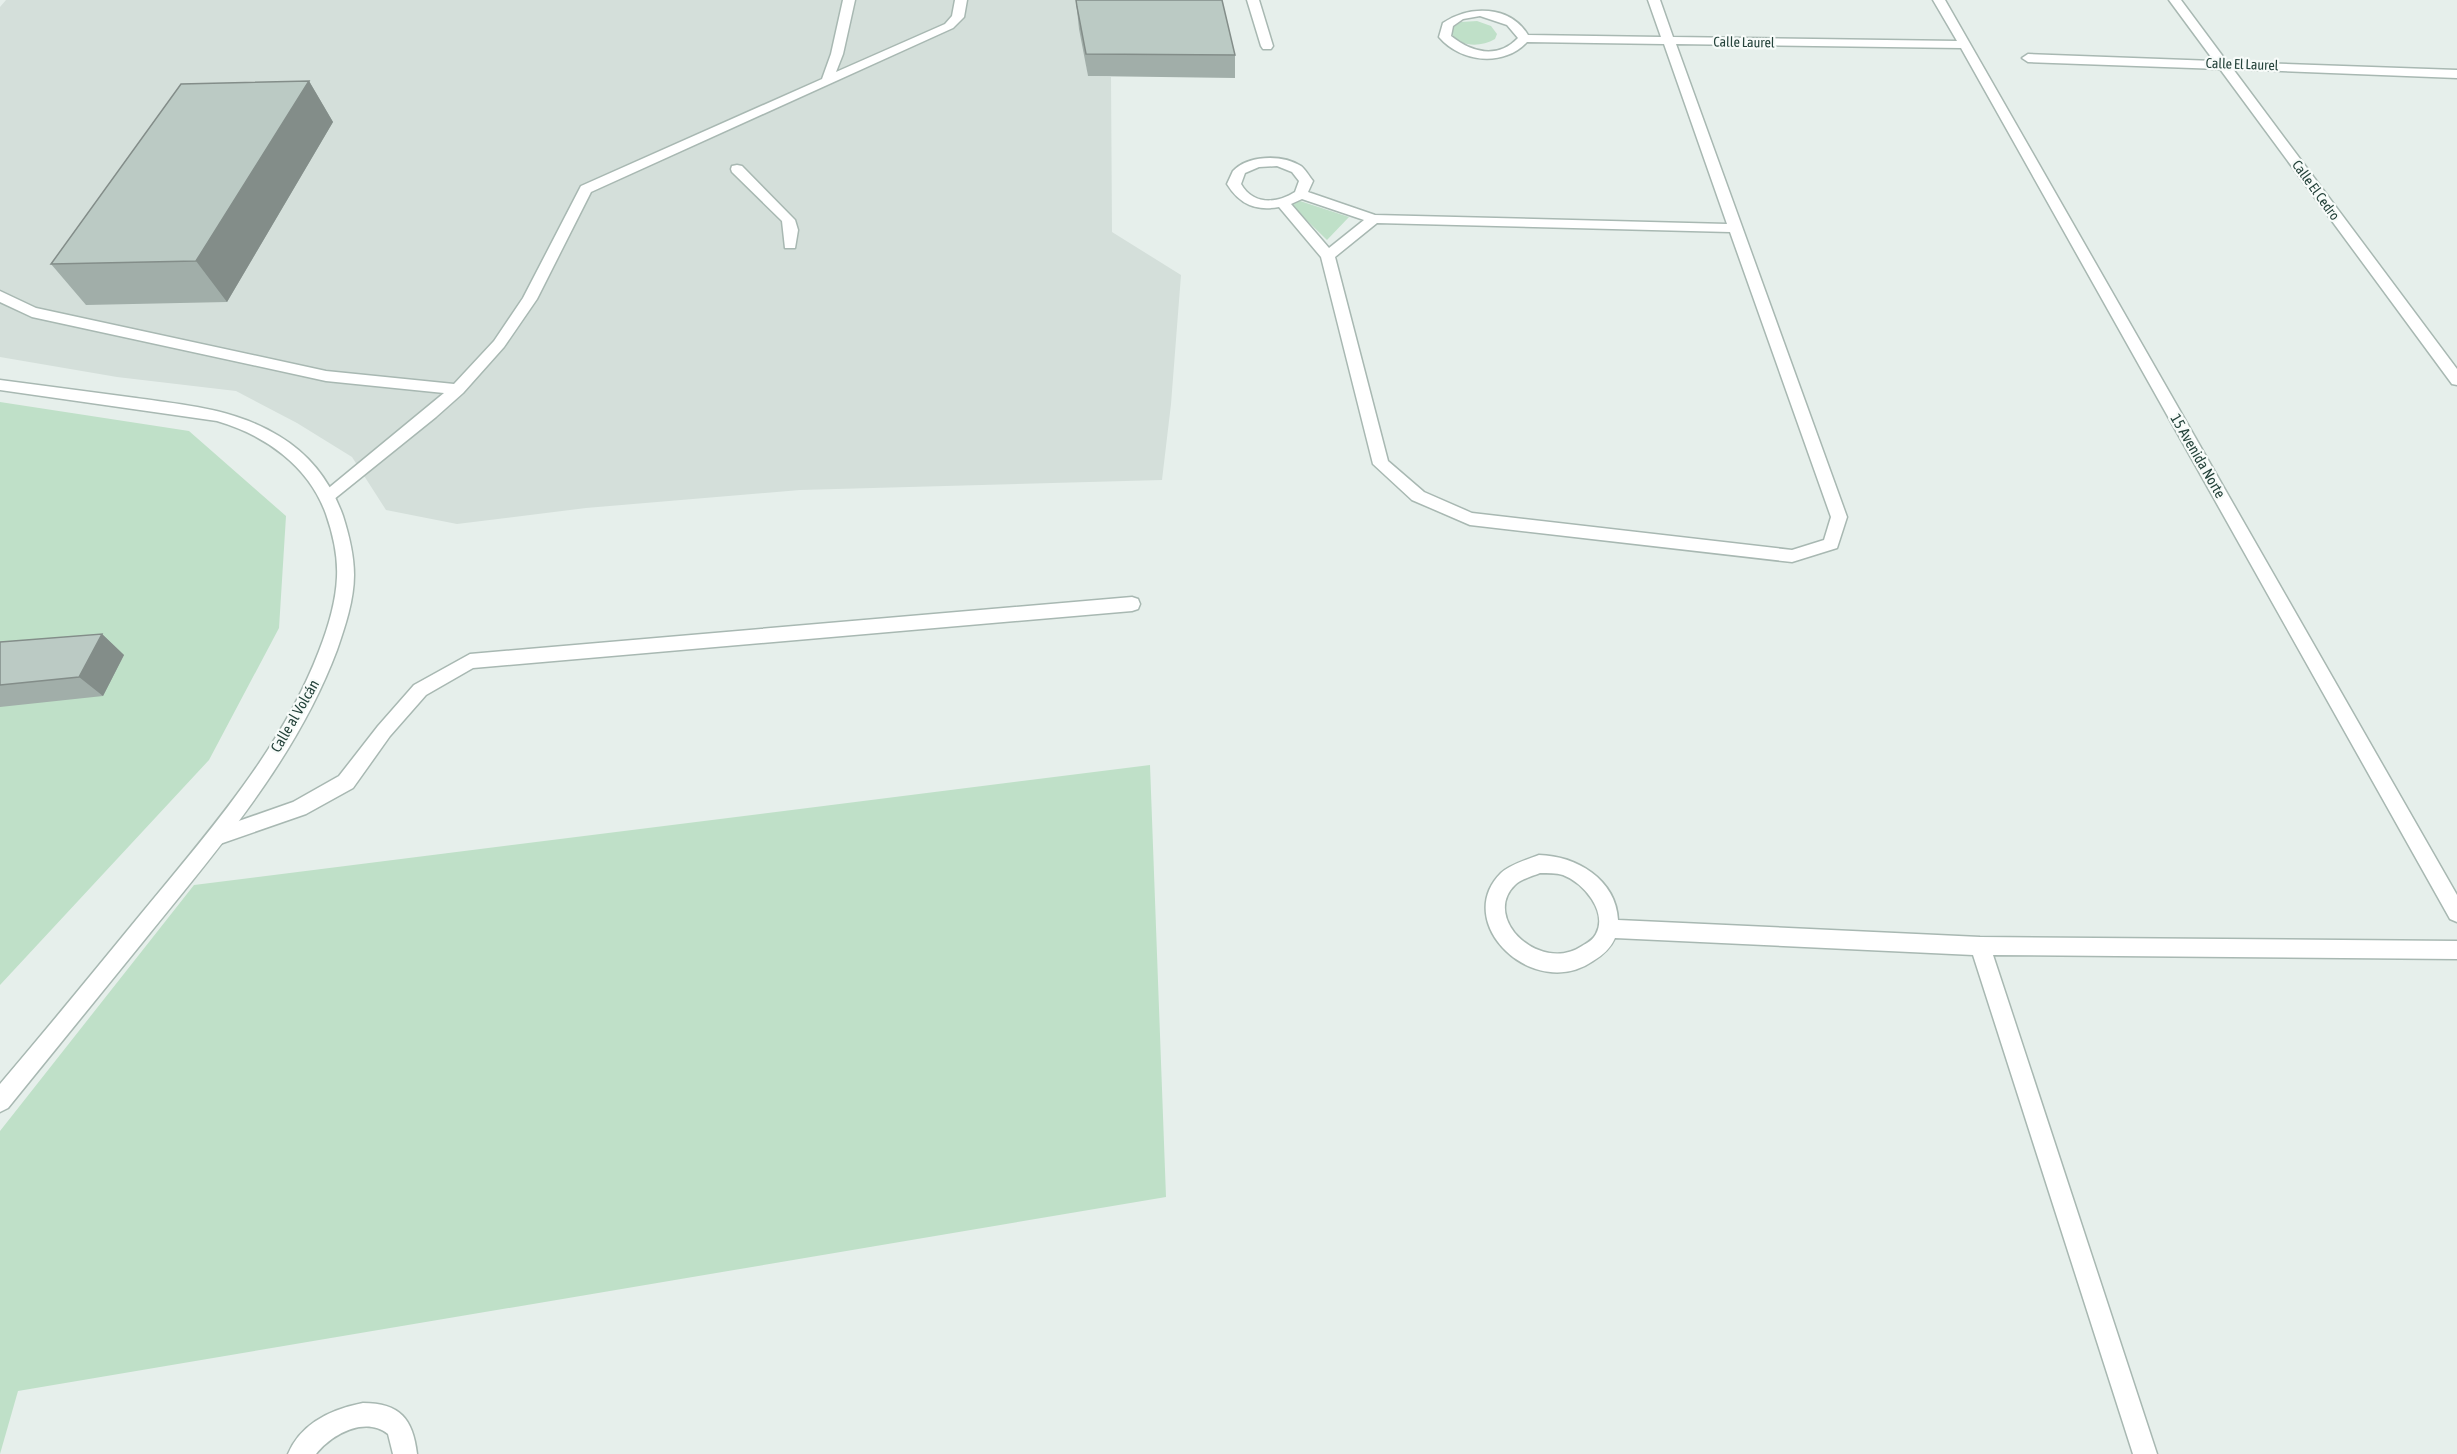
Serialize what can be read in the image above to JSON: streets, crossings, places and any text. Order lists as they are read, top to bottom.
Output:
{
  "streets": {
    "street": [
      "Calle Laurel",
      "Calle El Laurel",
      "Calle El Cedro",
      "15 Avenida Norte",
      "Calle al Volcán"
    ]
  },
  "crossings": [
    ["Calle Laurel", "15 Avenida Norte"],
    ["Calle El Laurel", "Calle El Cedro"]
  ]
}
